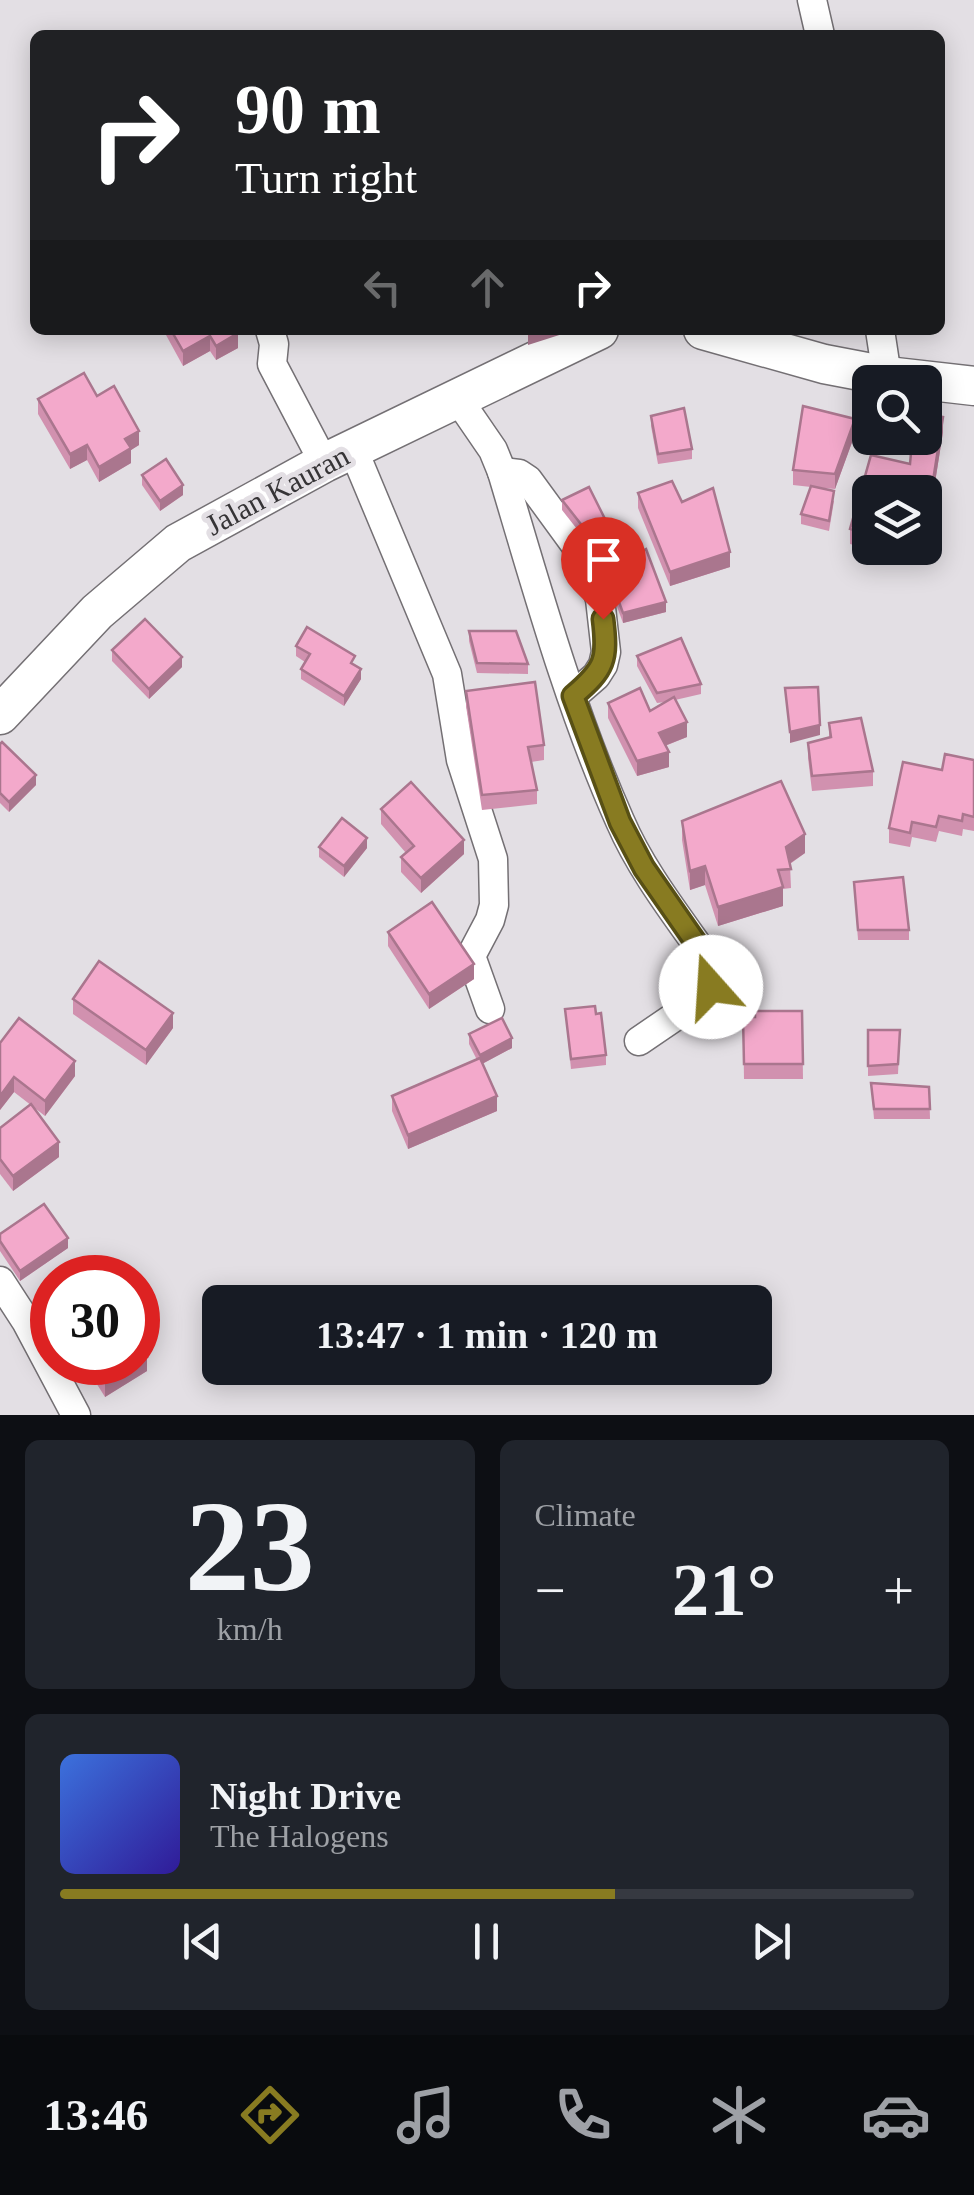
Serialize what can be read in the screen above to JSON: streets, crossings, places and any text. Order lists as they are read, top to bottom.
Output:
{
  "streets": {
    "street": ["Jalan Kauran"]
  },
  "page": {
    "turn": ["90 m", "Turn right"],
    "limit": "30",
    "trip": "13:47 · 1 min · 120 m",
    "tile": [
      ["23", "km/h"],
      "Climate"
    ],
    "heat": ["−", "21°", "+"],
    "song": ["Night Drive", "The Halogens"],
    "tabs": "13:46"
  }
}
